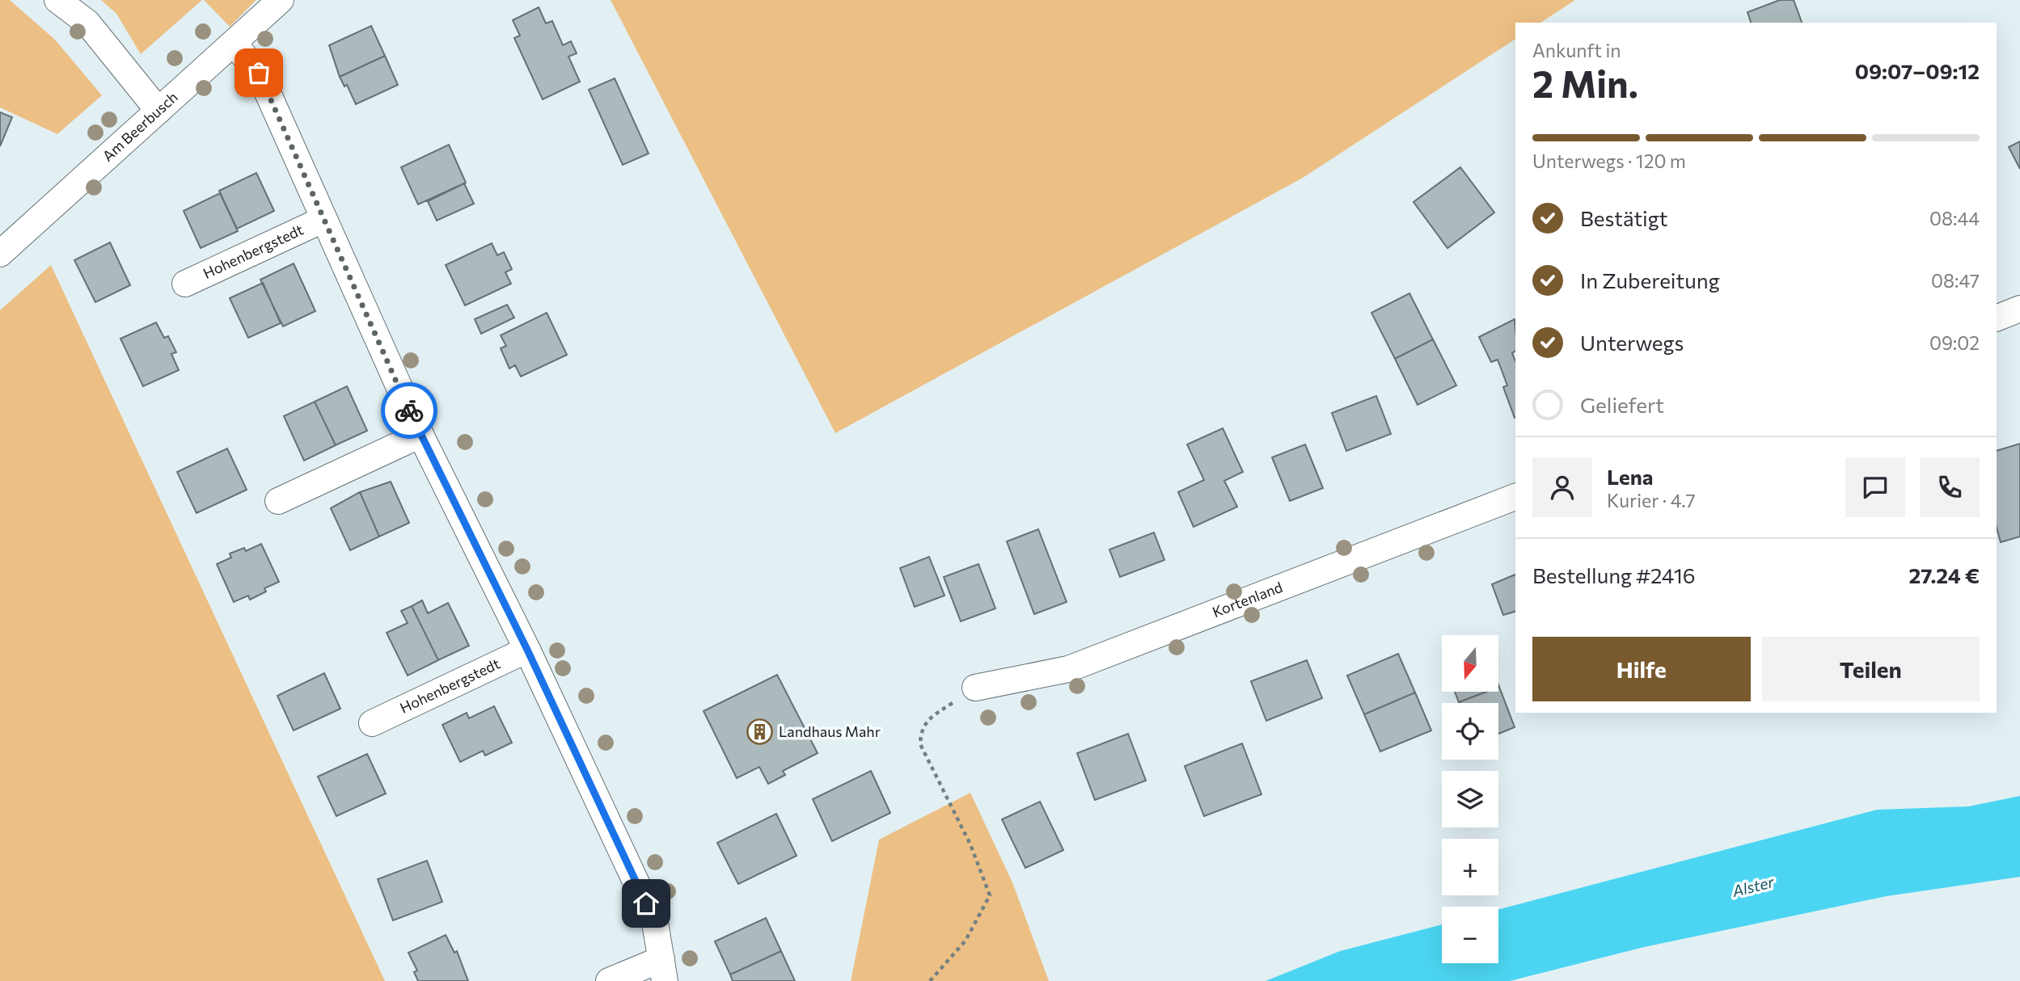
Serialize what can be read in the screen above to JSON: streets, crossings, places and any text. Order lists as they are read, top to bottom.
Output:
{
  "streets": {
    "street": ["Am Beerbusch", "Hohenbergstedt", "Kortenland"]
  },
  "water": ["Alster"],
  "places": {
    "building": ["Landhaus Mahr"]
  },
  "north": "bottom",
  "page": {
    "heading": ["2 Min.", "Ankunft in", "09:07–09:12"],
    "panel": [
      "Lena",
      "Kurier · 4.7",
      "Bestellung #2416",
      "27.24 €"
    ],
    "bar": "Unterwegs · 120 m",
    "list": [
      ["Bestätigt", "08:44"],
      ["In Zubereitung", "08:47"],
      ["Unterwegs", "09:02"],
      "Geliefert"
    ],
    "buttons": ["Hilfe", "Teilen"],
    "map_buttons": ["+", "−"]
  }
}
